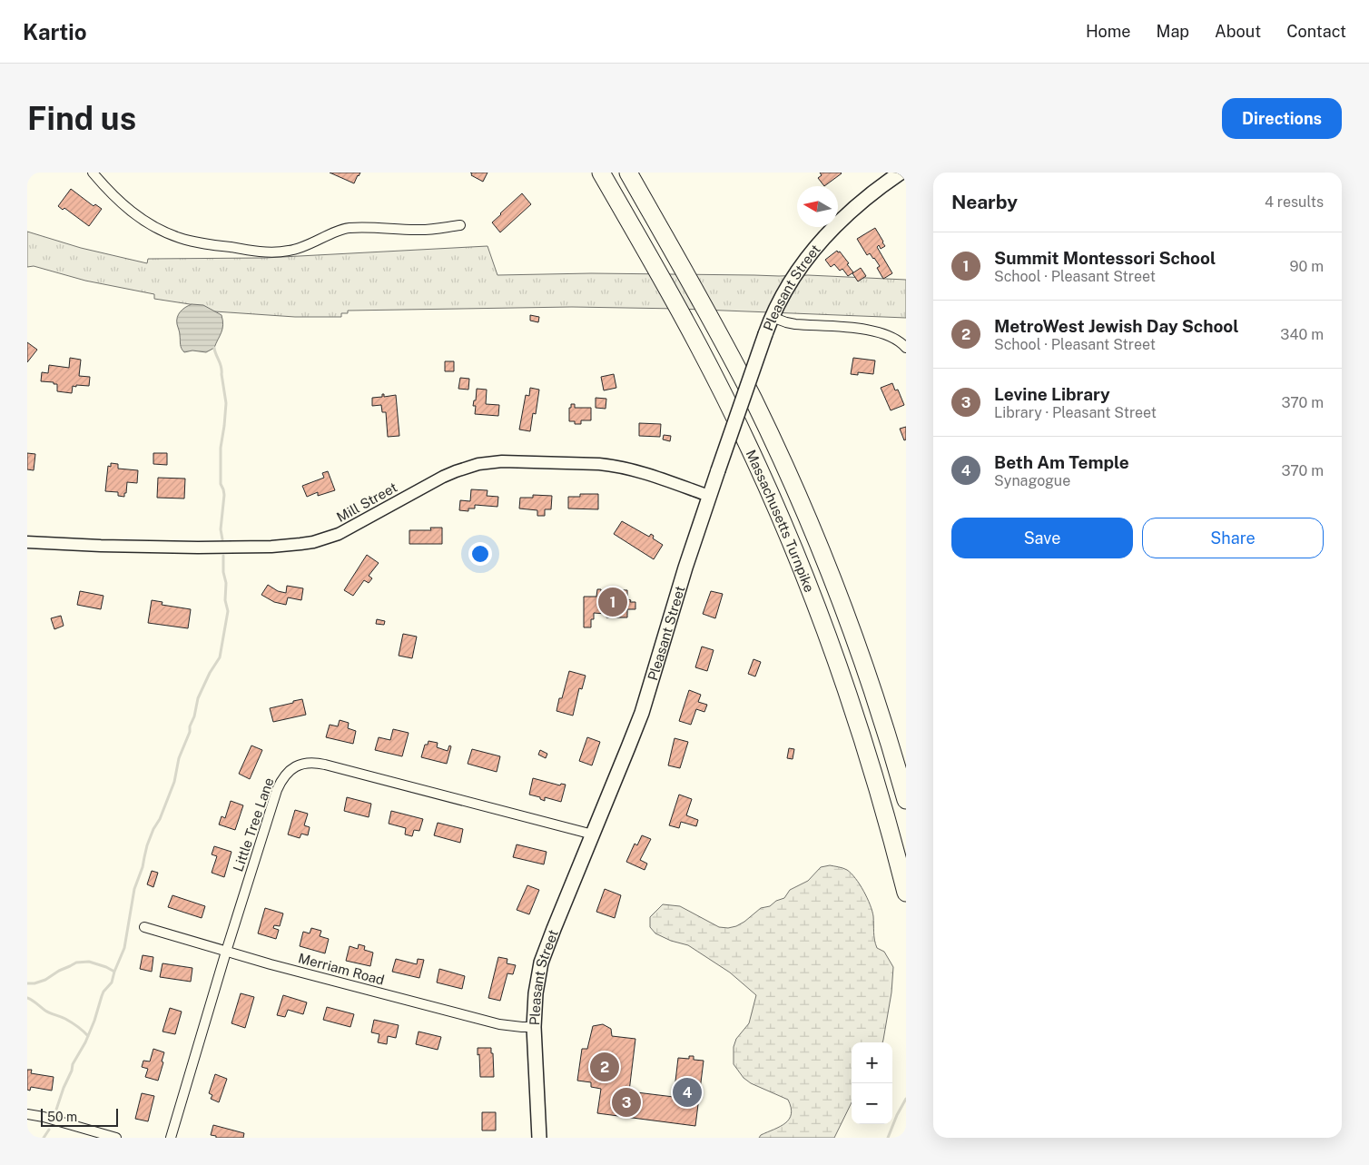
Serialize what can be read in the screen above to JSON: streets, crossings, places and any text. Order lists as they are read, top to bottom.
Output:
{
  "streets": {
    "highway": ["Massachusetts Turnpike"],
    "main road": ["Pleasant Street"],
    "street": ["Mill Street", "Little Tree Lane", "Merriam Road"]
  },
  "crossings": [
    ["Pleasant Street", "Mill Street"],
    ["Pleasant Street", "Little Tree Lane"],
    ["Pleasant Street", "Merriam Road"],
    ["Little Tree Lane", "Merriam Road"]
  ],
  "scale_bar": "50 m",
  "north": "left",
  "page": {
    "header": "Kartio",
    "nav": [
      "Home",
      "Map",
      "About",
      "Contact"
    ],
    "buttons": [
      "Directions",
      ["Save", "Share"]
    ],
    "title": "Find us",
    "heading": ["Nearby", "4 results"],
    "list": [
      {
        "mark": "1",
        "name": "Summit Montessori School",
        "note": "School · Pleasant Street",
        "value": "90 m"
      },
      {
        "mark": "2",
        "name": "MetroWest Jewish Day School",
        "note": "School · Pleasant Street",
        "value": "340 m"
      },
      {
        "mark": "3",
        "name": "Levine Library",
        "note": "Library · Pleasant Street",
        "value": "370 m"
      },
      {
        "mark": "4",
        "name": "Beth Am Temple",
        "note": "Synagogue",
        "value": "370 m"
      }
    ],
    "pins": [
      "1",
      "2",
      "4",
      "3"
    ],
    "map_buttons": ["+", "−"],
    "scale": "50 m"
  }
}
